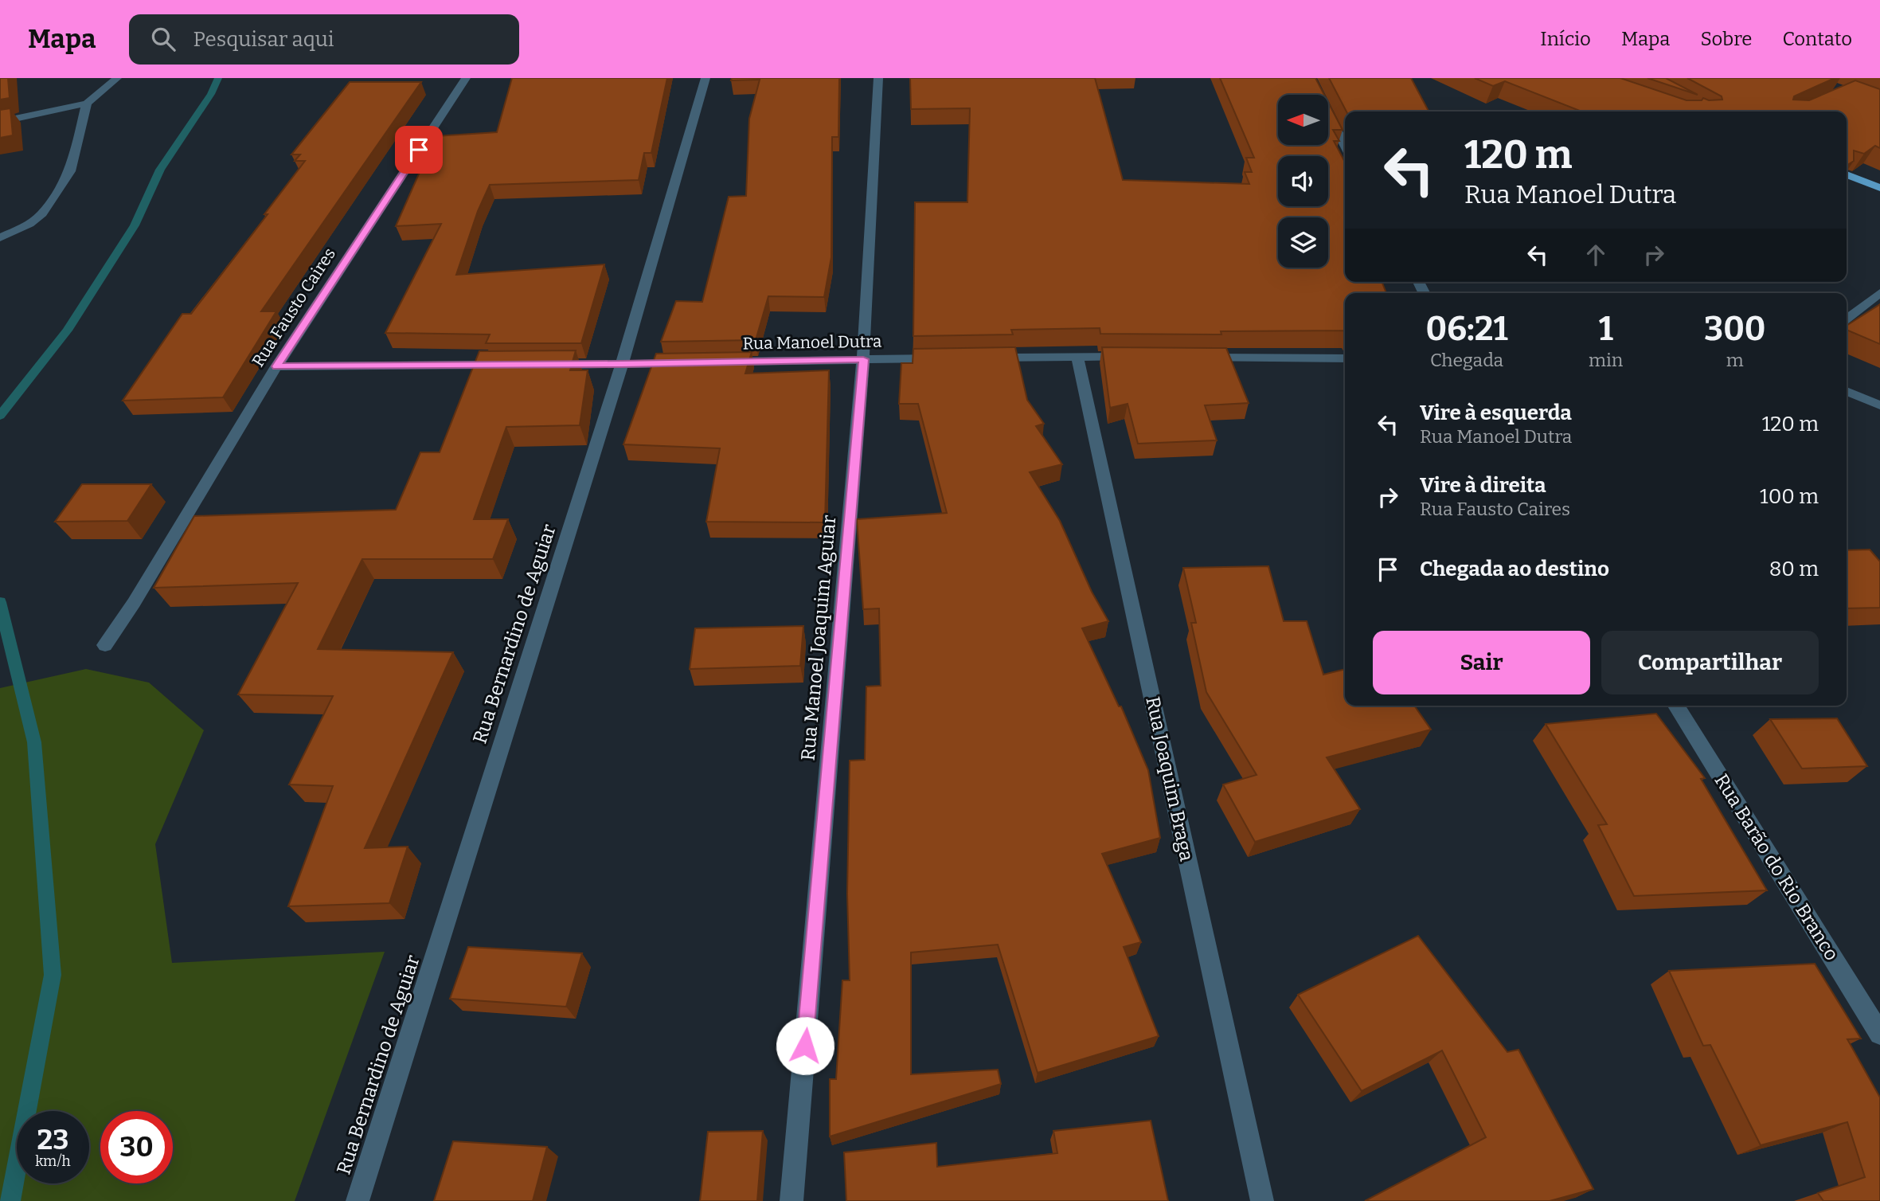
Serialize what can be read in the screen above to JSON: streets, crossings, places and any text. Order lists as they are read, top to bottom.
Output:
{
  "streets": {
    "street": [
      "Rua Fausto Caires",
      "Rua Manoel Dutra",
      "Rua Bernardino de Aguiar",
      "Rua Manoel Joaquim Aguiar",
      "Rua Joaquim Braga",
      "Rua Barão do Rio Branco"
    ]
  },
  "crossings": [
    ["Rua Manoel Dutra", "Rua Manoel Joaquim Aguiar"]
  ],
  "north": "left",
  "page": {
    "header": "Mapa",
    "search": "Pesquisar aqui",
    "nav": [
      "Início",
      "Mapa",
      "Sobre",
      "Contato"
    ],
    "turn": ["120 m", "Rua Manoel Dutra"],
    "eta": [
      "06:21",
      "Chegada",
      "1",
      "min",
      "300",
      "m"
    ],
    "list": [
      {
        "name": "Vire à esquerda",
        "note": "Rua Manoel Dutra",
        "value": "120 m"
      },
      {
        "name": "Vire à direita",
        "note": "Rua Fausto Caires",
        "value": "100 m"
      },
      {
        "name": "Chegada ao destino",
        "value": "80 m"
      }
    ],
    "buttons": ["Sair", "Compartilhar"],
    "speed": "23 km/h",
    "limit": "30"
  }
}
